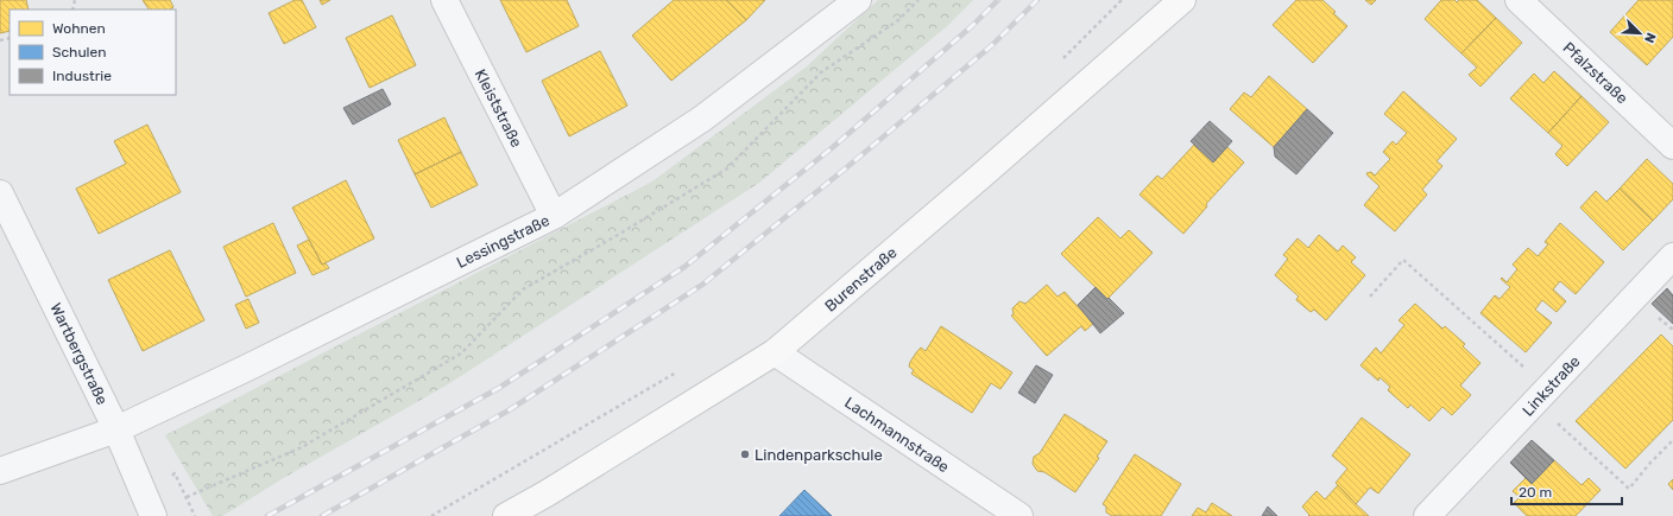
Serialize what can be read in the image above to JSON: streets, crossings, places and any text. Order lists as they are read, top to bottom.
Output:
{
  "streets": {
    "street": [
      "Pfalzstraße",
      "Kleiststraße",
      "Lessingstraße",
      "Burenstraße",
      "Wartbergstraße",
      "Linkstraße",
      "Lachmannstraße"
    ]
  },
  "crossings": [
    ["Kleiststraße", "Lessingstraße"],
    ["Lessingstraße", "Wartbergstraße"],
    ["Burenstraße", "Lachmannstraße"]
  ],
  "places": ["Lindenparkschule"],
  "legend": ["Wohnen", "Schulen", "Industrie"],
  "scale_bar": "20 m",
  "north": "bottom right"
}
